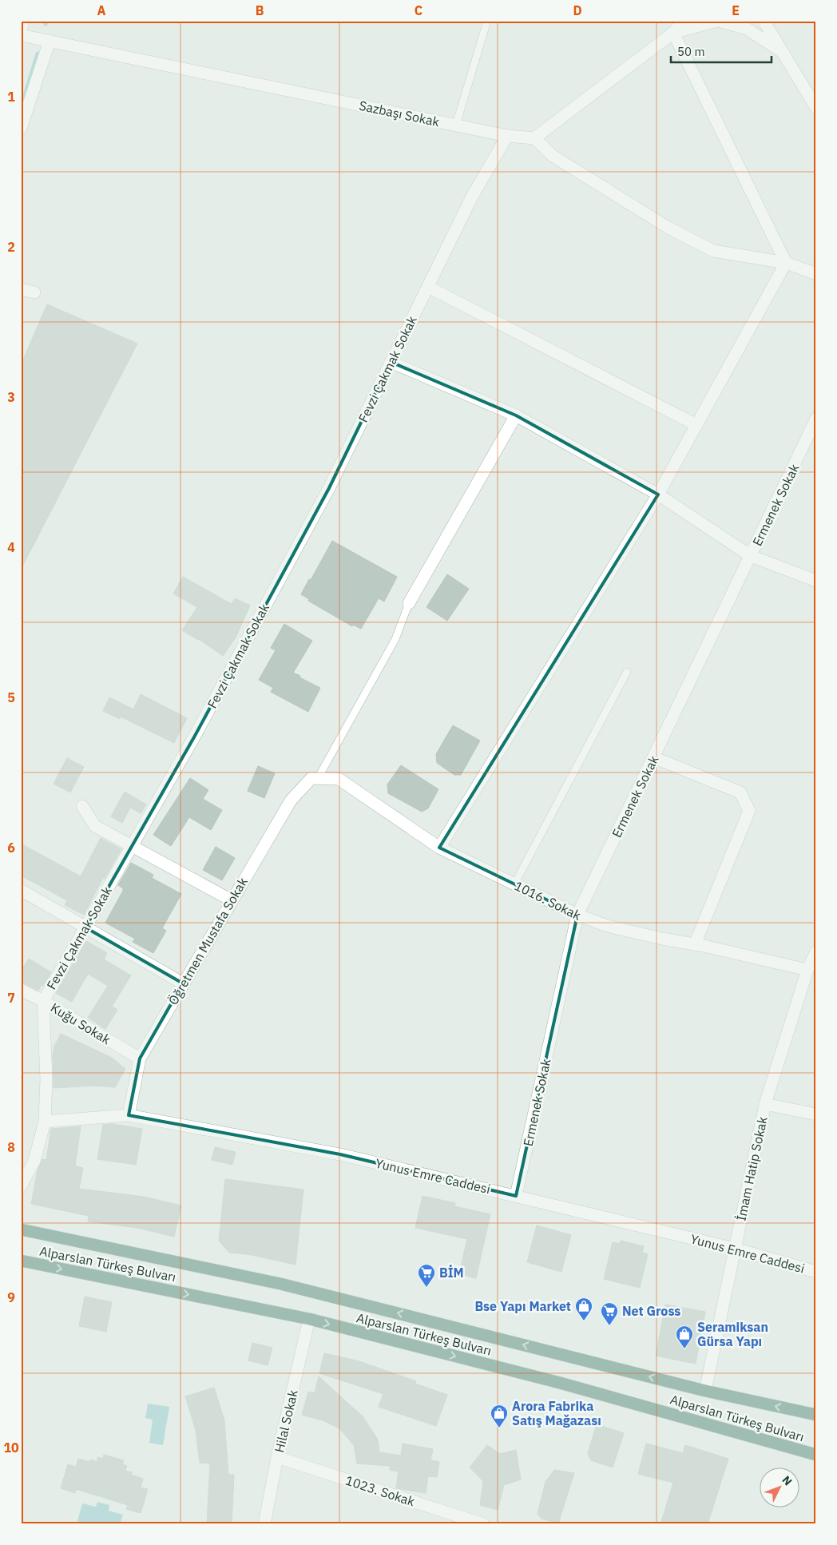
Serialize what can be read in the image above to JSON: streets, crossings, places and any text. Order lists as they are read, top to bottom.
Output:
{
  "streets": {
    "highway": ["Alparslan Türkeş Bulvarı"],
    "street": [
      "Sazbaşı Sokak",
      "Fevzi Çakmak Sokak",
      "Ermenek Sokak",
      "1016. Sokak",
      "Öğretmen Mustafa Sokak",
      "Kuğu Sokak",
      "İmam Hatip Sokak",
      "Yunus Emre Caddesi",
      "Hilal Sokak",
      "1023. Sokak"
    ]
  },
  "crossings": [
    ["Sazbaşı Sokak", "Fevzi Çakmak Sokak"],
    ["Fevzi Çakmak Sokak", "Kuğu Sokak"],
    ["Fevzi Çakmak Sokak", "Yunus Emre Caddesi"],
    ["Ermenek Sokak", "1016. Sokak"],
    ["Ermenek Sokak", "Yunus Emre Caddesi"],
    ["1016. Sokak", "Öğretmen Mustafa Sokak"],
    ["1016. Sokak", "İmam Hatip Sokak"],
    ["Öğretmen Mustafa Sokak", "Kuğu Sokak"],
    ["Öğretmen Mustafa Sokak", "Yunus Emre Caddesi"],
    ["İmam Hatip Sokak", "Yunus Emre Caddesi"],
    ["İmam Hatip Sokak", "Alparslan Türkeş Bulvarı"],
    ["Alparslan Türkeş Bulvarı", "Hilal Sokak"],
    ["Hilal Sokak", "1023. Sokak"]
  ],
  "places": {
    "supermarket": ["BİM", "Net Gross"],
    "shop": ["Bse Yapı Market", "Seramiksan Gürsa Yapı", "Arora Fabrika Satış Mağazası"]
  },
  "scale_bar": "50 m",
  "north": "top right",
  "grid": {
    "columns": [
      "A",
      "B",
      "C",
      "D",
      "E"
    ],
    "rows": [
      "1",
      "2",
      "3",
      "4",
      "5",
      "6",
      "7",
      "8",
      "9",
      "10"
    ]
  }
}
